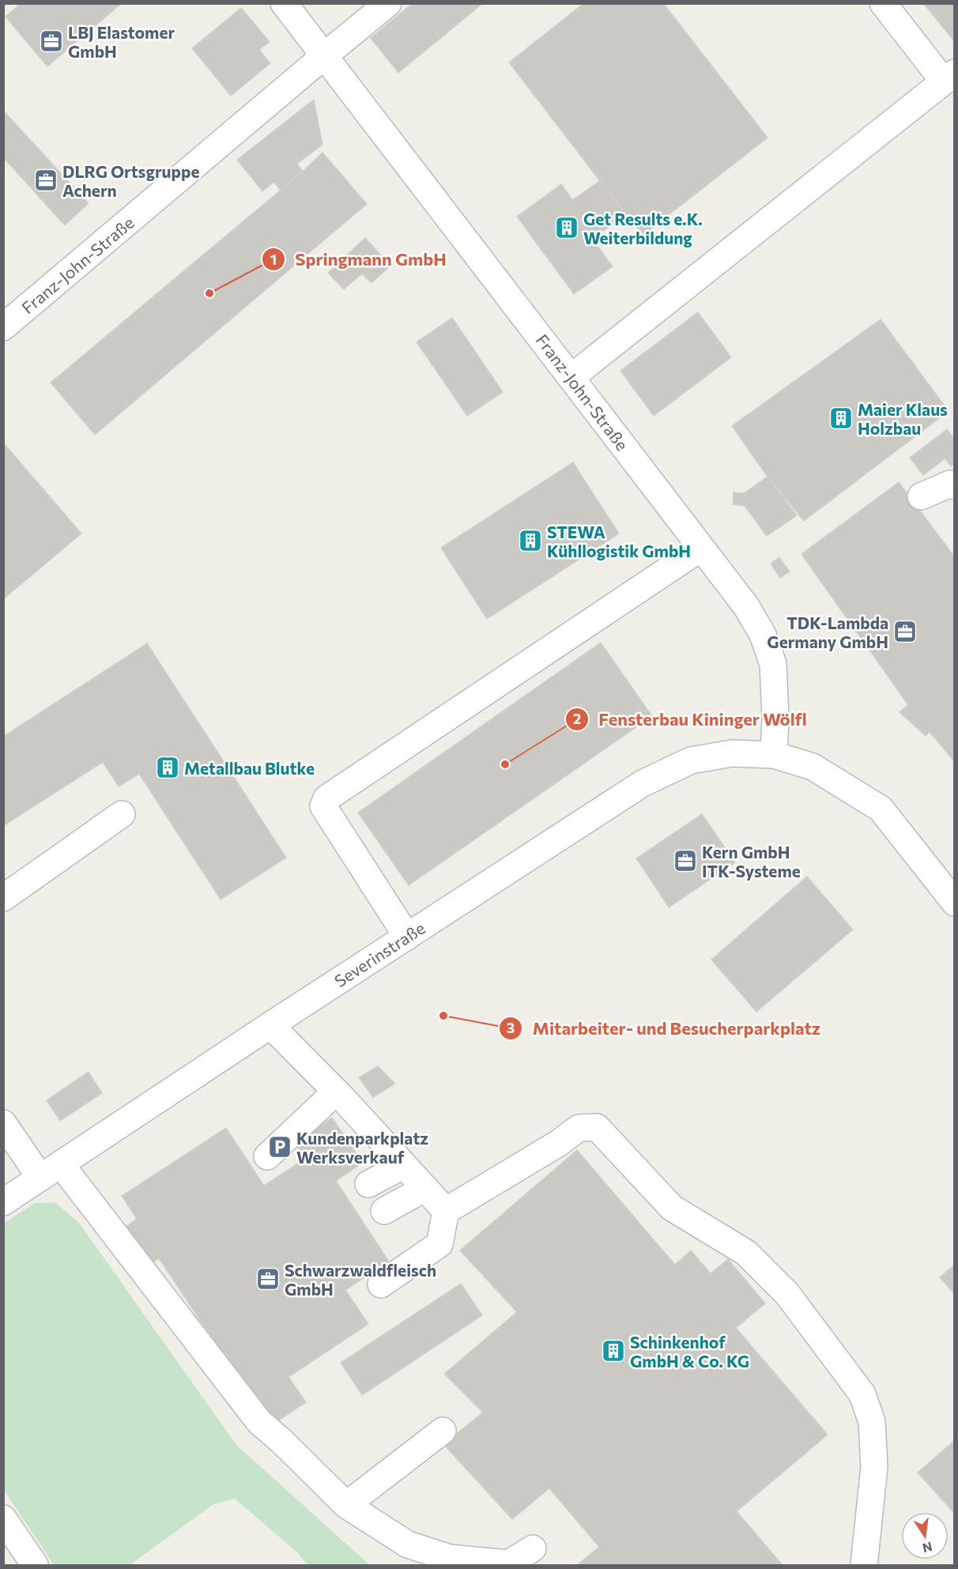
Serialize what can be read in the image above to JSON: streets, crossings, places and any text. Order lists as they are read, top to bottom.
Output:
{
  "streets": {
    "street": ["Franz-John-Straße", "Severinstraße"]
  },
  "crossings": [
    ["Franz-John-Straße", "Severinstraße"]
  ],
  "places": {
    "office": [
      "LBJ Elastomer GmbH",
      "DLRG Ortsgruppe Achern",
      "TDK-Lambda Germany GmbH",
      "Kern GmbH ITK-Systeme",
      "Schwarzwaldfleisch GmbH"
    ],
    "building": [
      "Get Results e.K. Weiterbildung",
      "Maier Klaus Holzbau",
      "STEWA Kühllogistik GmbH",
      "Metallbau Blutke",
      "Schinkenhof GmbH & Co. KG"
    ],
    "other": ["Springmann GmbH", "Fensterbau Kininger Wölfl", "Mitarbeiter- und Besucherparkplatz"],
    "parking": ["Kundenparkplatz Werksverkauf"]
  },
  "north": "bottom"
}
